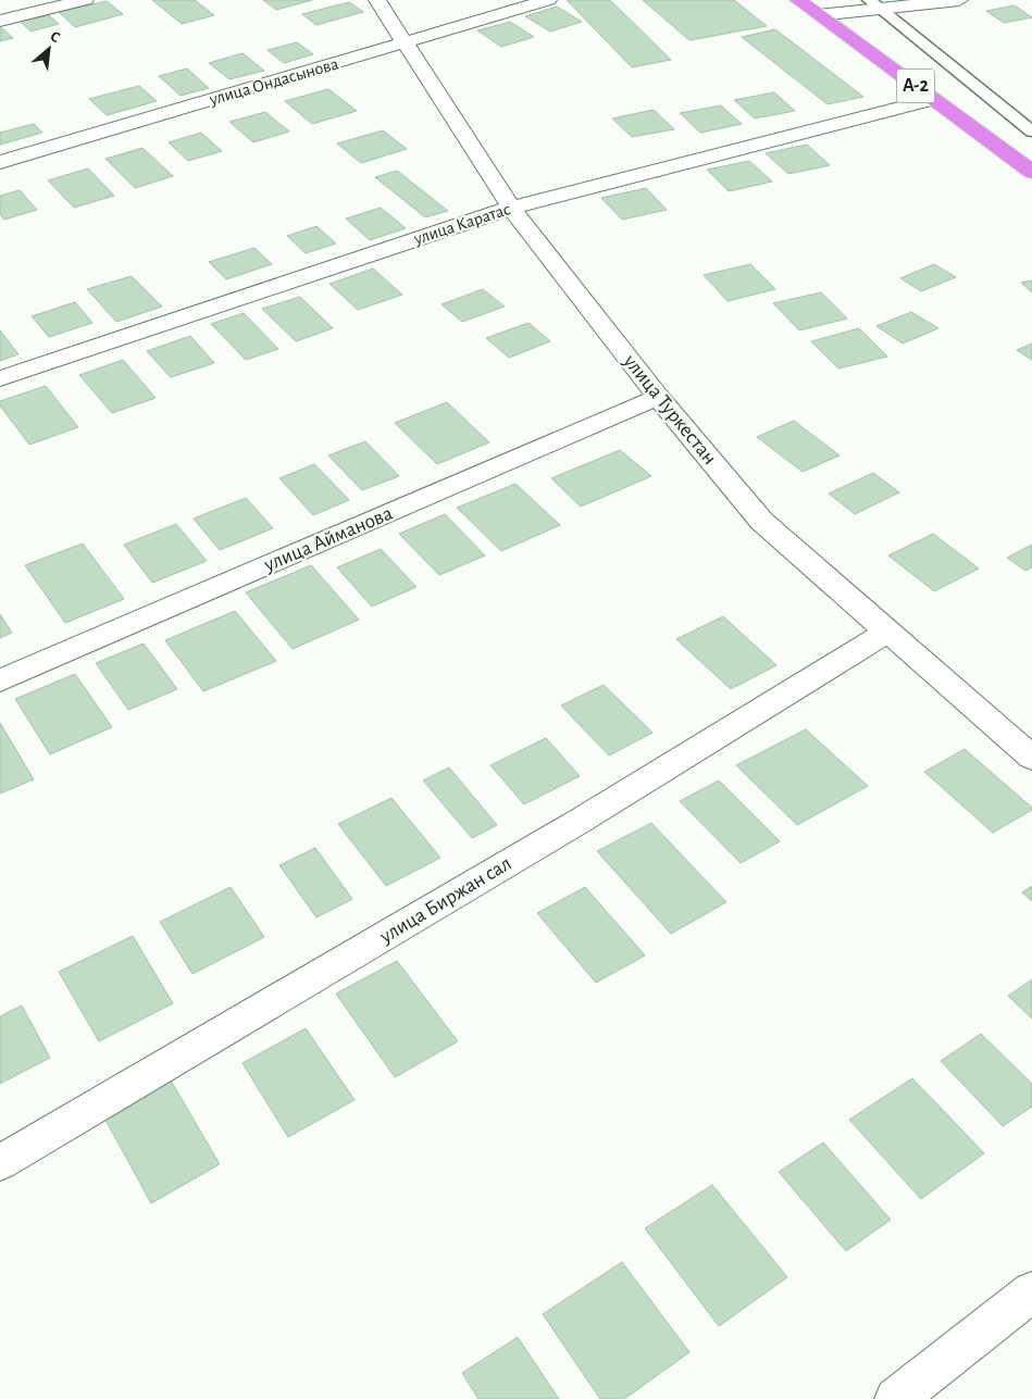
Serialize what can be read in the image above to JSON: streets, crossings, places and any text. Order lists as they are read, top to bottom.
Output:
{
  "streets": {
    "highway": ["A-2"],
    "street": [
      "улица Ондасынова",
      "улица Каратас",
      "улица Туркестан",
      "улица Айманова",
      "улица Биржан сал"
    ]
  },
  "crossings": [
    ["улица Ондасынова", "улица Туркестан"],
    ["A-2", "улица Каратас"],
    ["улица Каратас", "улица Туркестан"],
    ["улица Туркестан", "улица Айманова"],
    ["улица Туркестан", "улица Биржан сал"]
  ],
  "north": "top right"
}
